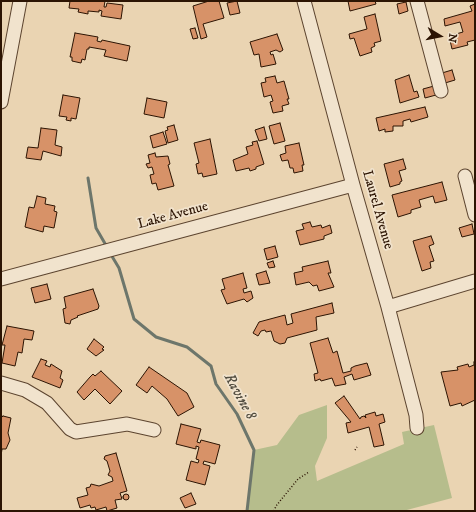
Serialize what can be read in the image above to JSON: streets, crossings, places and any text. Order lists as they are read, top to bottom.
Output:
{
  "streets": {
    "street": ["Laurel Avenue", "Lake Avenue"]
  },
  "crossings": [
    ["Laurel Avenue", "Lake Avenue"]
  ],
  "water": ["Ravine 8"],
  "north": "right"
}
